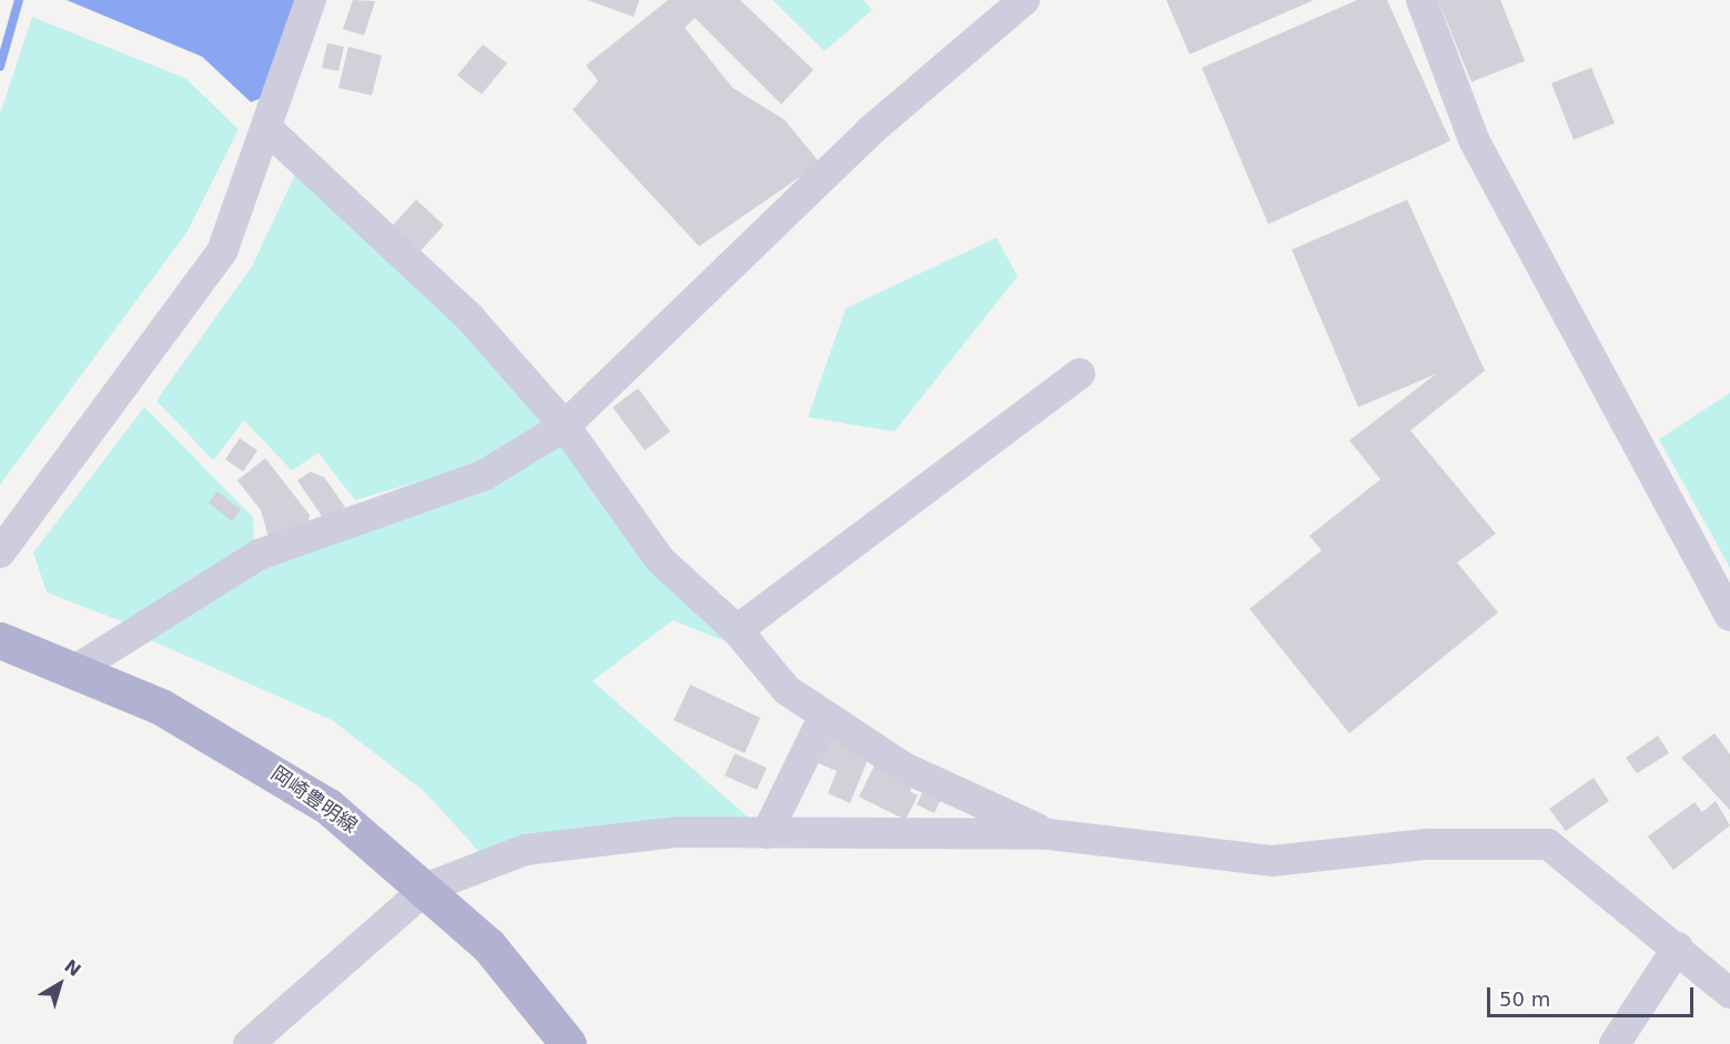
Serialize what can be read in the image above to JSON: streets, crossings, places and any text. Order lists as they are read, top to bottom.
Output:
{
  "streets": {
    "main road": ["岡崎豊明線"]
  },
  "scale_bar": "50 m",
  "north": "top right"
}
